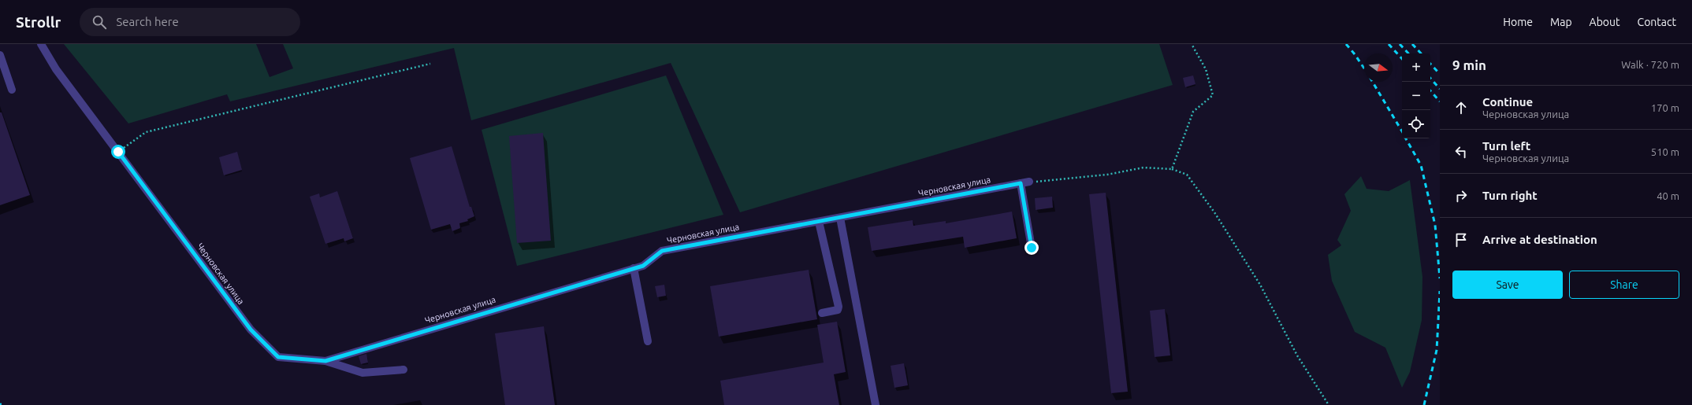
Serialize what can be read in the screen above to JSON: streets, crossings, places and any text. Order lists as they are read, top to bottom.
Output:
{
  "streets": {
    "street": ["Черновская улица"]
  },
  "north": "right",
  "page": {
    "header": "Strollr",
    "search": "Search here",
    "nav": [
      "Home",
      "Map",
      "About",
      "Contact"
    ],
    "heading": ["9 min", "Walk · 720 m"],
    "map_buttons": ["+", "−"],
    "list": [
      ["Continue", "Черновская улица", "170 m"],
      ["Turn left", "Черновская улица", "510 m"],
      ["Turn right", "40 m"],
      "Arrive at destination"
    ],
    "buttons": ["Save", "Share"]
  }
}
